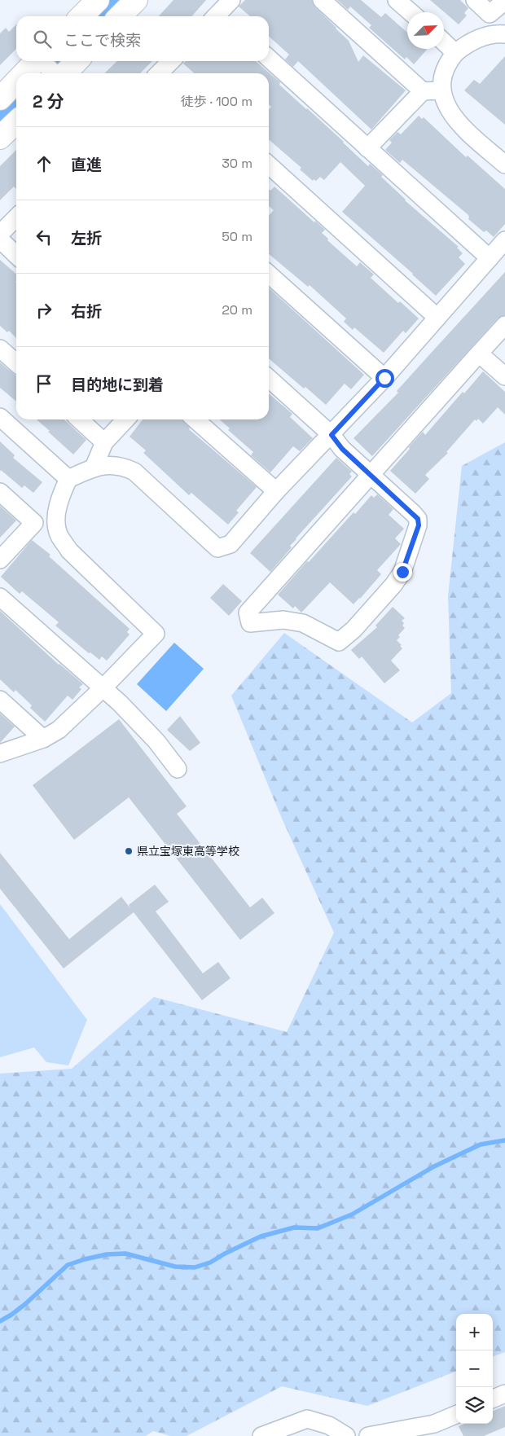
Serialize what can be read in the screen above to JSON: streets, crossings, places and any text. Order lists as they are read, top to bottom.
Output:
{
  "places": ["県立宝塚東高等学校"],
  "north": "top right",
  "page": {
    "search": "ここで検索",
    "heading": ["2 分", "徒歩 · 100 m"],
    "list": [
      ["直進", "30 m"],
      ["左折", "50 m"],
      ["右折", "20 m"],
      "目的地に到着"
    ],
    "map_buttons": ["+", "−"]
  }
}
